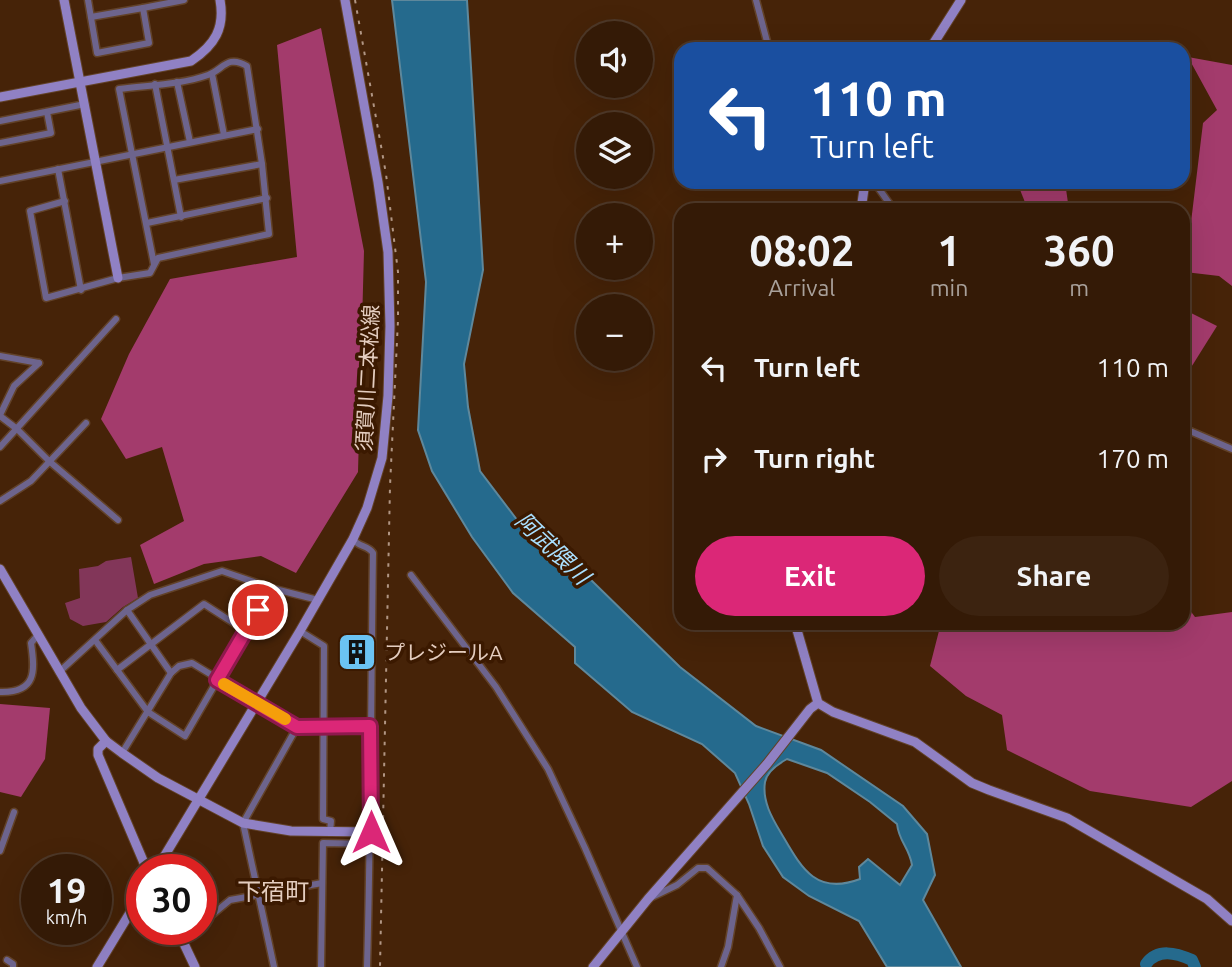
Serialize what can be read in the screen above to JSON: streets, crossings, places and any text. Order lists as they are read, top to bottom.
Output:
{
  "streets": {
    "street": ["須賀川二本松線"]
  },
  "districts": ["下宿町"],
  "water": ["阿武隈川"],
  "places": {
    "building": ["プレジールA"]
  },
  "page": {
    "map_buttons": ["+", "−"],
    "turn": ["110 m", "Turn left"],
    "eta": [
      "08:02",
      "Arrival",
      "1",
      "min",
      "360",
      "m"
    ],
    "list": [
      {
        "name": "Turn left",
        "value": "110 m"
      },
      {
        "name": "Turn right",
        "value": "170 m"
      }
    ],
    "buttons": ["Exit", "Share"],
    "speed": "19 km/h",
    "limit": "30"
  }
}
